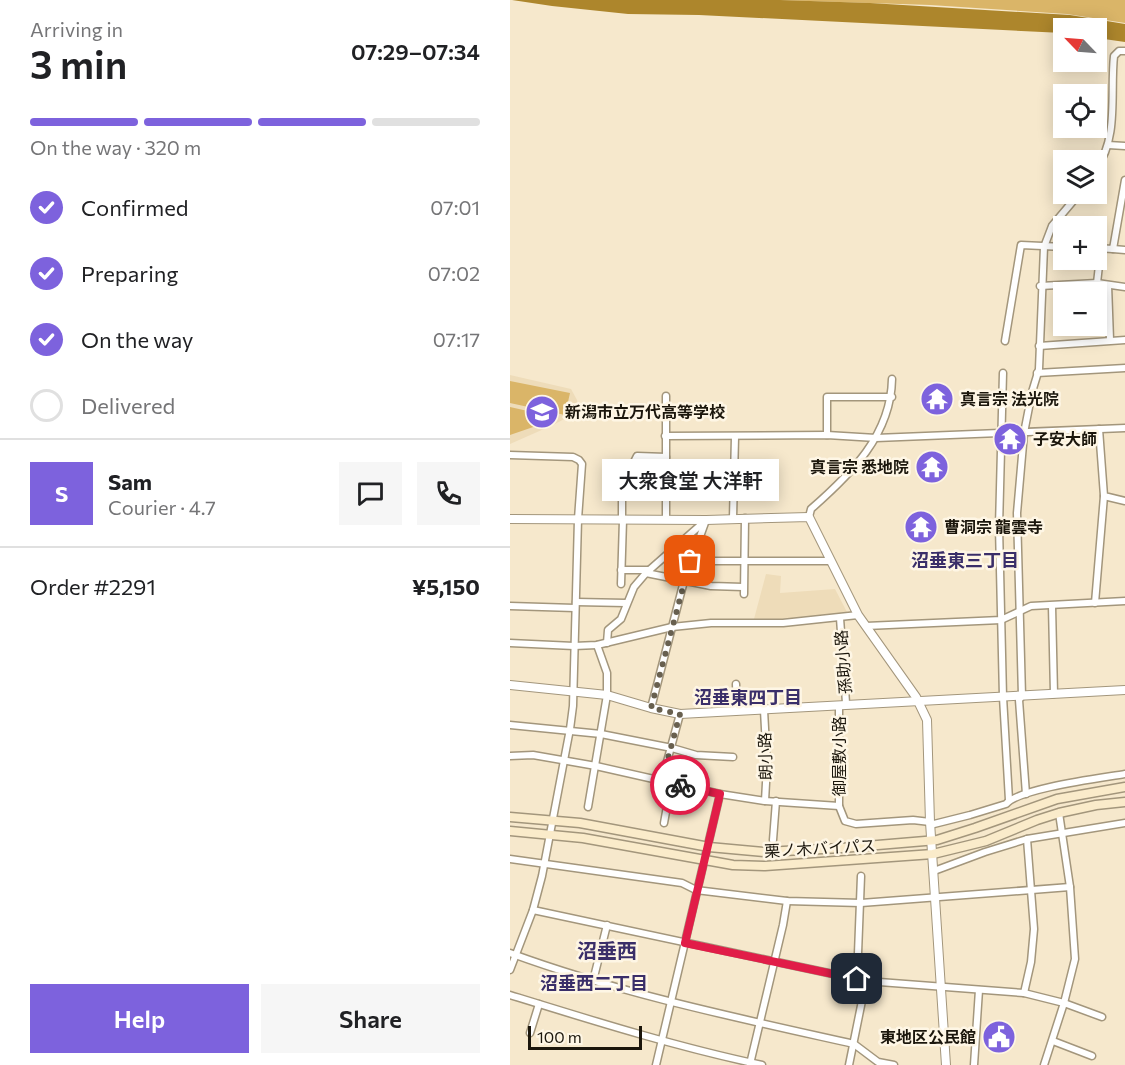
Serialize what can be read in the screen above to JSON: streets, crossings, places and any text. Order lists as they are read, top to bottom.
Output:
{
  "streets": {
    "main road": ["栗ノ木バイパス"],
    "street": ["孫助小路", "朗小路", "御屋敷小路"]
  },
  "districts": [
    "沼垂東三丁目",
    "沼垂東四丁目",
    "沼垂西",
    "沼垂西二丁目"
  ],
  "places": {
    "temple": [
      "真言宗 法光院",
      "子安大師",
      "真言宗 悉地院",
      "曹洞宗 龍雲寺"
    ],
    "school or university": ["新潟市立万代高等学校"],
    "other": ["大衆食堂 大洋軒"],
    "public building": ["東地区公民館"]
  },
  "scale_bar": "100 m",
  "north": "top left",
  "page": {
    "heading": ["3 min", "Arriving in", "07:29–07:34"],
    "panel": [
      "Sam",
      "Courier · 4.7",
      "Order #2291",
      "¥5,150"
    ],
    "map_buttons": ["+", "−"],
    "bar": "On the way · 320 m",
    "list": [
      ["Confirmed", "07:01"],
      ["Preparing", "07:02"],
      ["On the way", "07:17"],
      "Delivered"
    ],
    "bubble": "大衆食堂 大洋軒",
    "round": "S",
    "buttons": ["Help", "Share"],
    "scale": "100 m"
  }
}
